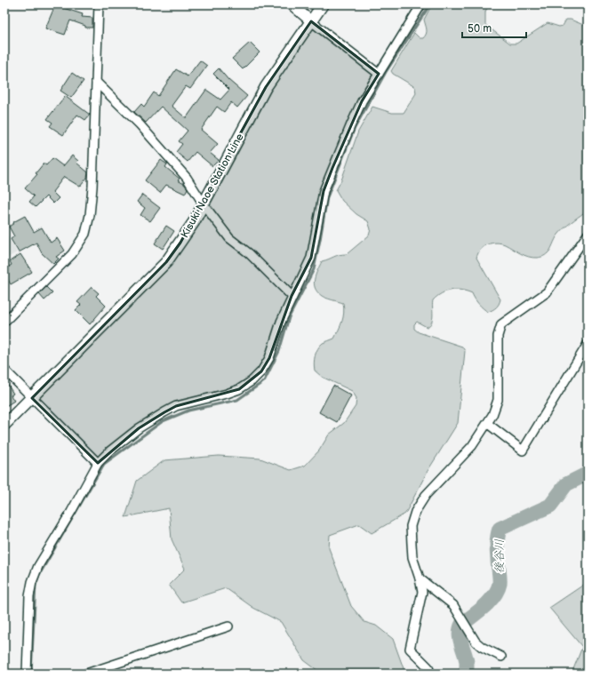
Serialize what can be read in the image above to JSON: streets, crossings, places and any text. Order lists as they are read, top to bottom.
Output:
{
  "streets": {
    "main road": ["Kisuki Naoe Station Line"]
  },
  "water": ["後谷川"],
  "scale_bar": "50 m"
}
